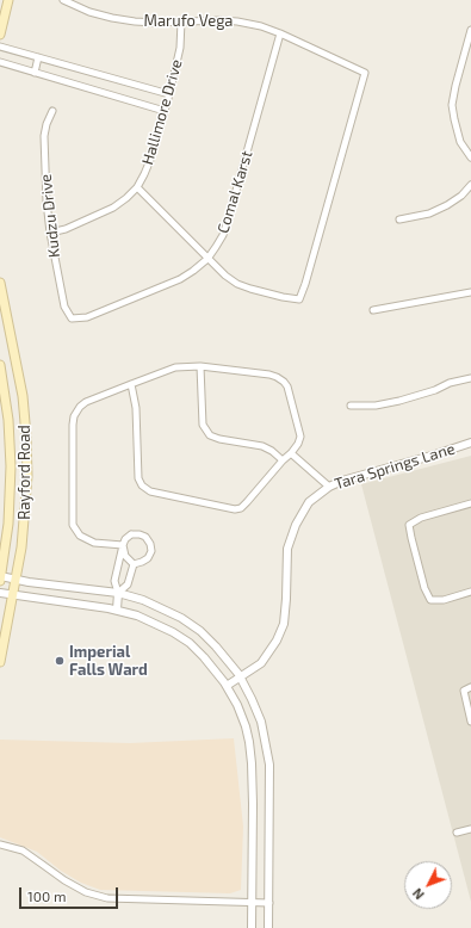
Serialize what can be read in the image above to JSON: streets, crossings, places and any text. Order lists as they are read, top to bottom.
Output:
{
  "streets": {
    "main road": ["Rayford Road"],
    "street": [
      "Marufo Vega",
      "Hallimore Drive",
      "Comal Karst",
      "Kudzu Drive",
      "Tara Springs Lane"
    ]
  },
  "crossings": [
    ["Marufo Vega", "Hallimore Drive"],
    ["Marufo Vega", "Comal Karst"],
    ["Hallimore Drive", "Kudzu Drive"],
    ["Comal Karst", "Kudzu Drive"]
  ],
  "places": ["Imperial Falls Ward"],
  "scale_bar": "100 m",
  "north": "bottom left"
}
